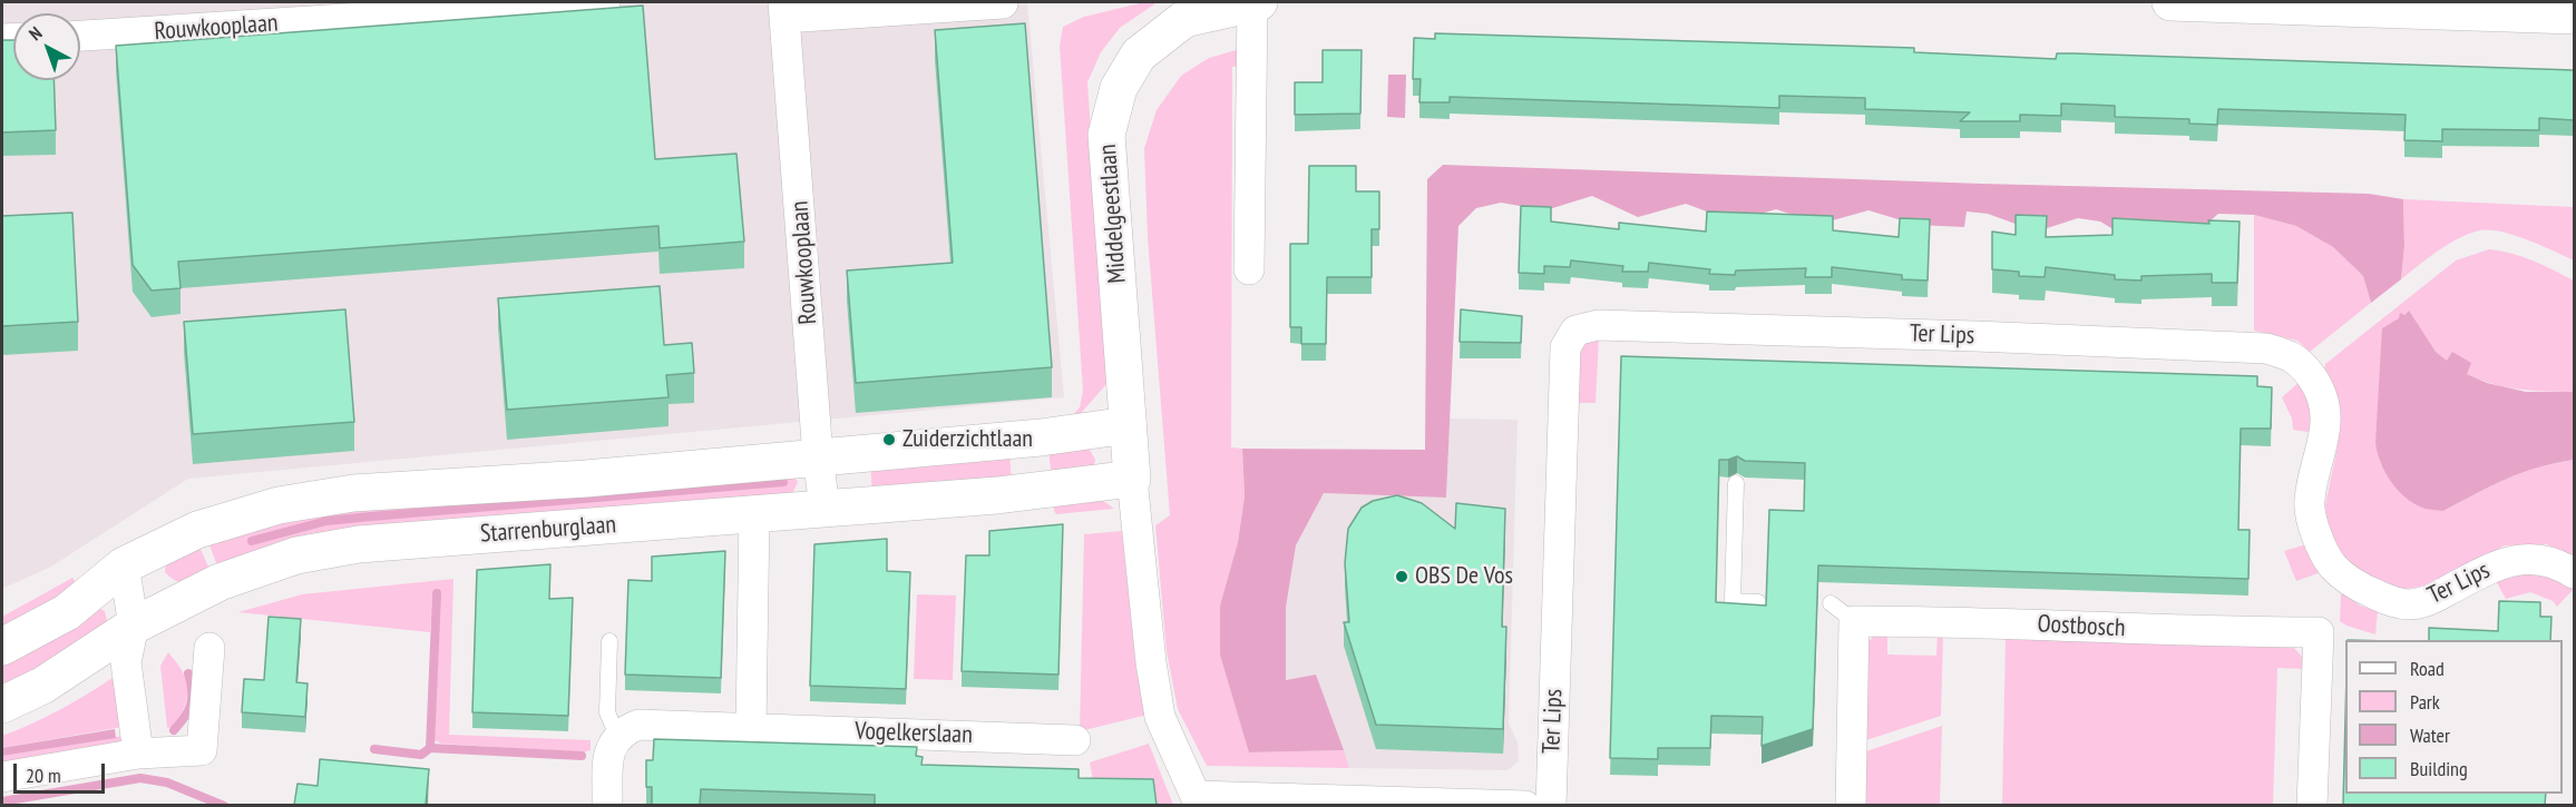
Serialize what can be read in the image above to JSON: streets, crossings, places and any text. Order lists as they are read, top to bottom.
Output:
{
  "streets": {
    "street": [
      "Rouwkooplaan",
      "Middelgeestlaan",
      "Ter Lips",
      "Starrenburglaan",
      "Oostbosch",
      "Vogelkerslaan"
    ]
  },
  "crossings": [
    ["Rouwkooplaan", "Starrenburglaan"],
    ["Middelgeestlaan", "Starrenburglaan"]
  ],
  "places": ["Zuiderzichtlaan", "OBS De Vos"],
  "legend": [
    "Road",
    "Park",
    "Water",
    "Building"
  ],
  "scale_bar": "20 m",
  "north": "top left"
}
